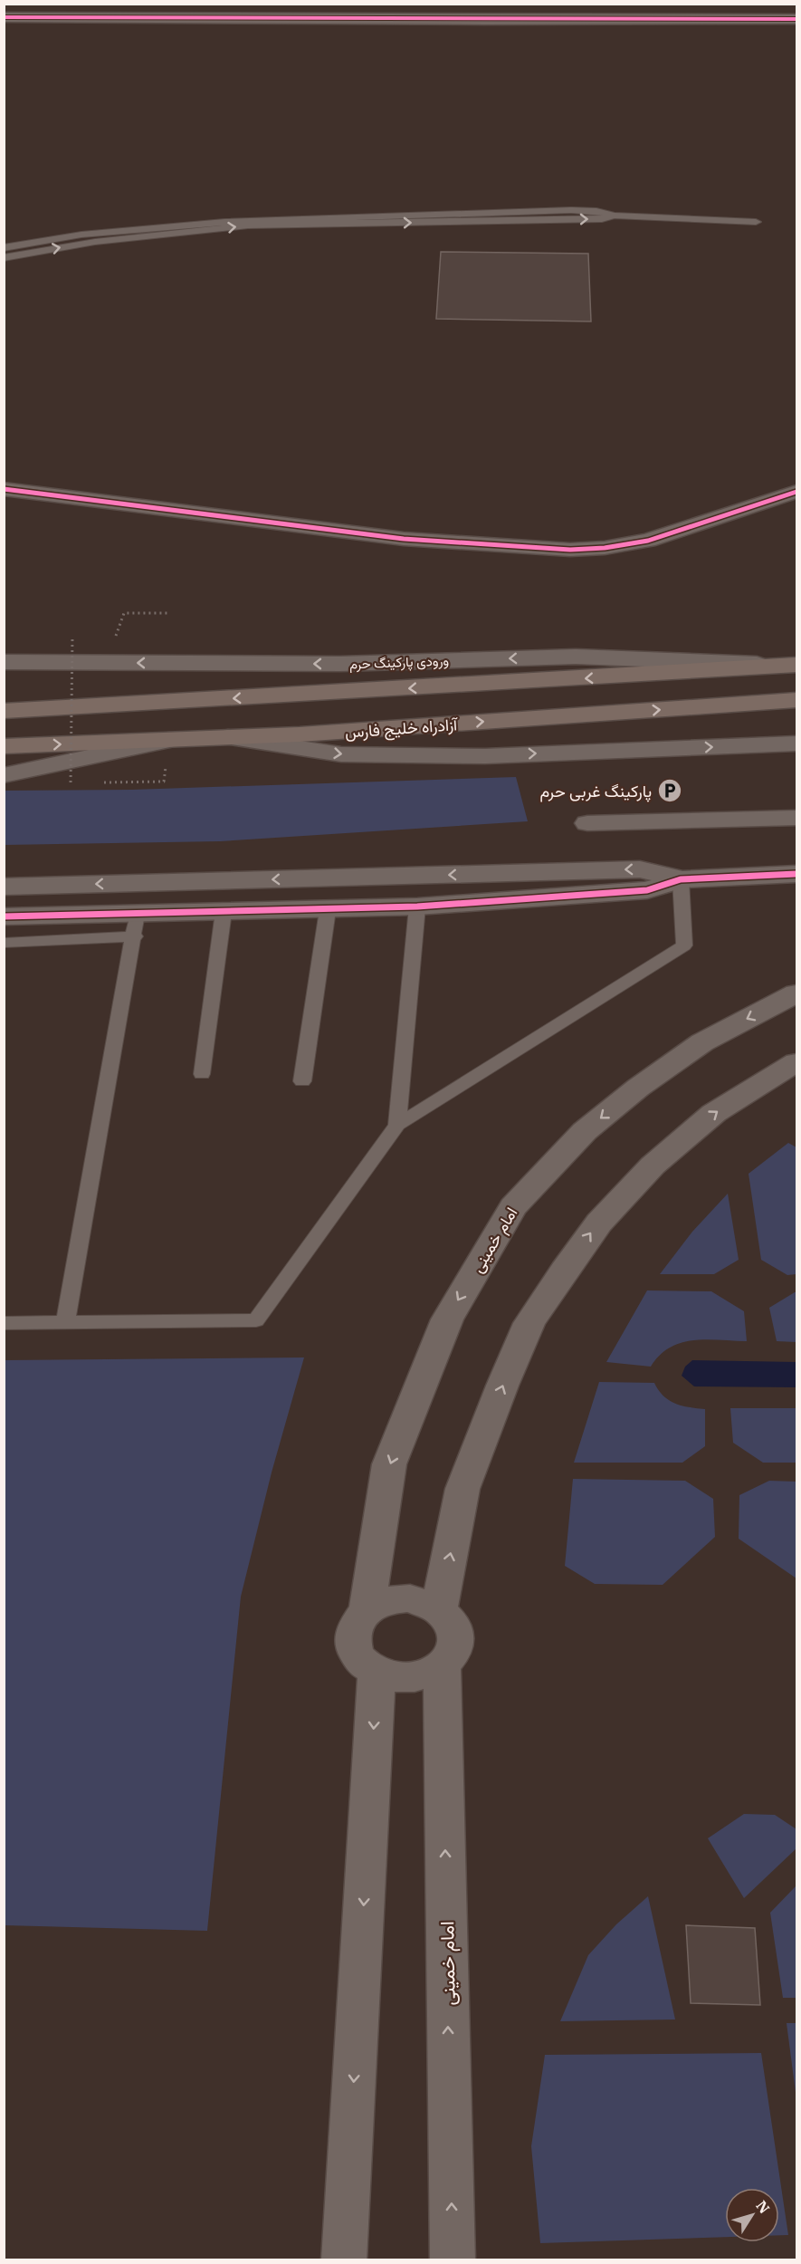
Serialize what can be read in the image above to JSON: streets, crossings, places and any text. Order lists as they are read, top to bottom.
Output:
{
  "streets": {
    "highway": ["آزادراه خلیج فارس"],
    "street": ["ورودی پارکینگ حرم", "امام خمینی"]
  },
  "places": {
    "parking": ["پارکینگ غربی حرم"]
  },
  "north": "top right"
}
